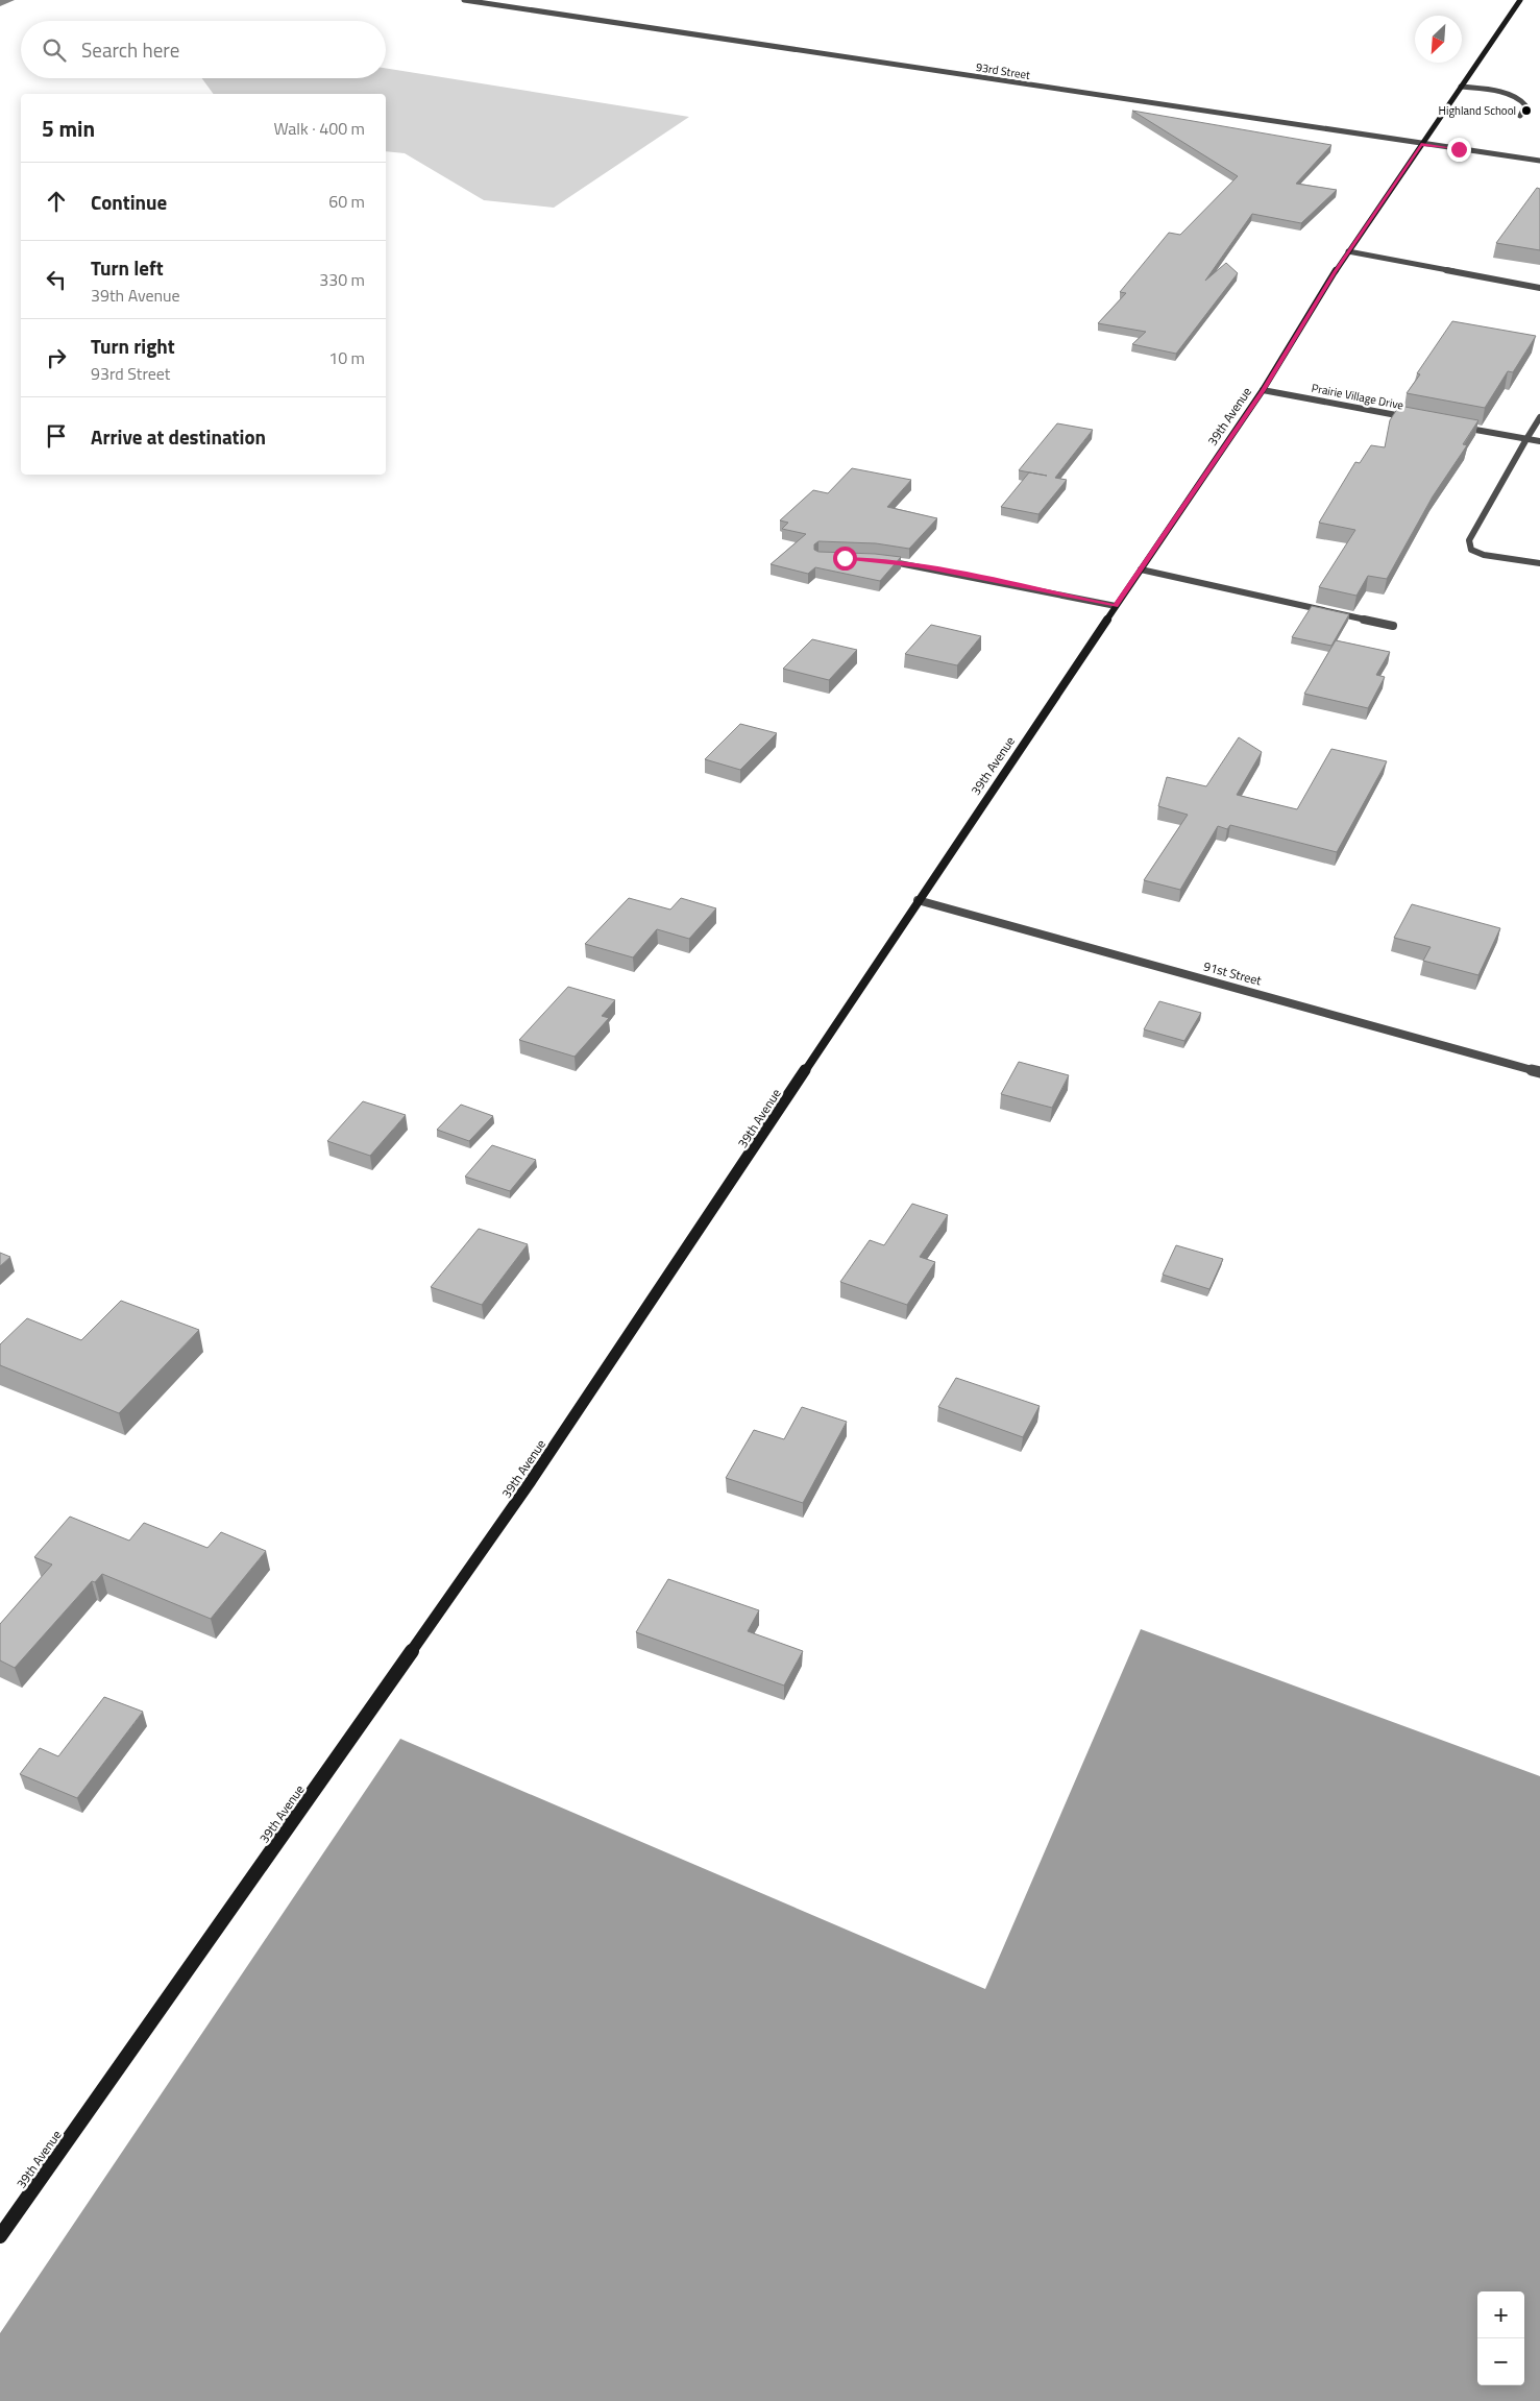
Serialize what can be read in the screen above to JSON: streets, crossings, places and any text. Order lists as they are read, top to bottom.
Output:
{
  "streets": {
    "main road": ["39th Avenue"],
    "street": ["93rd Street", "Prairie Village Drive", "91st Street"]
  },
  "crossings": [
    ["93rd Street", "39th Avenue"],
    ["Prairie Village Drive", "39th Avenue"],
    ["39th Avenue", "91st Street"]
  ],
  "places": ["Highland School"],
  "north": "bottom left",
  "page": {
    "search": "Search here",
    "heading": ["5 min", "Walk · 400 m"],
    "list": [
      ["Continue", "60 m"],
      ["Turn left", "39th Avenue", "330 m"],
      ["Turn right", "93rd Street", "10 m"],
      "Arrive at destination"
    ],
    "map_buttons": ["+", "−"]
  }
}
